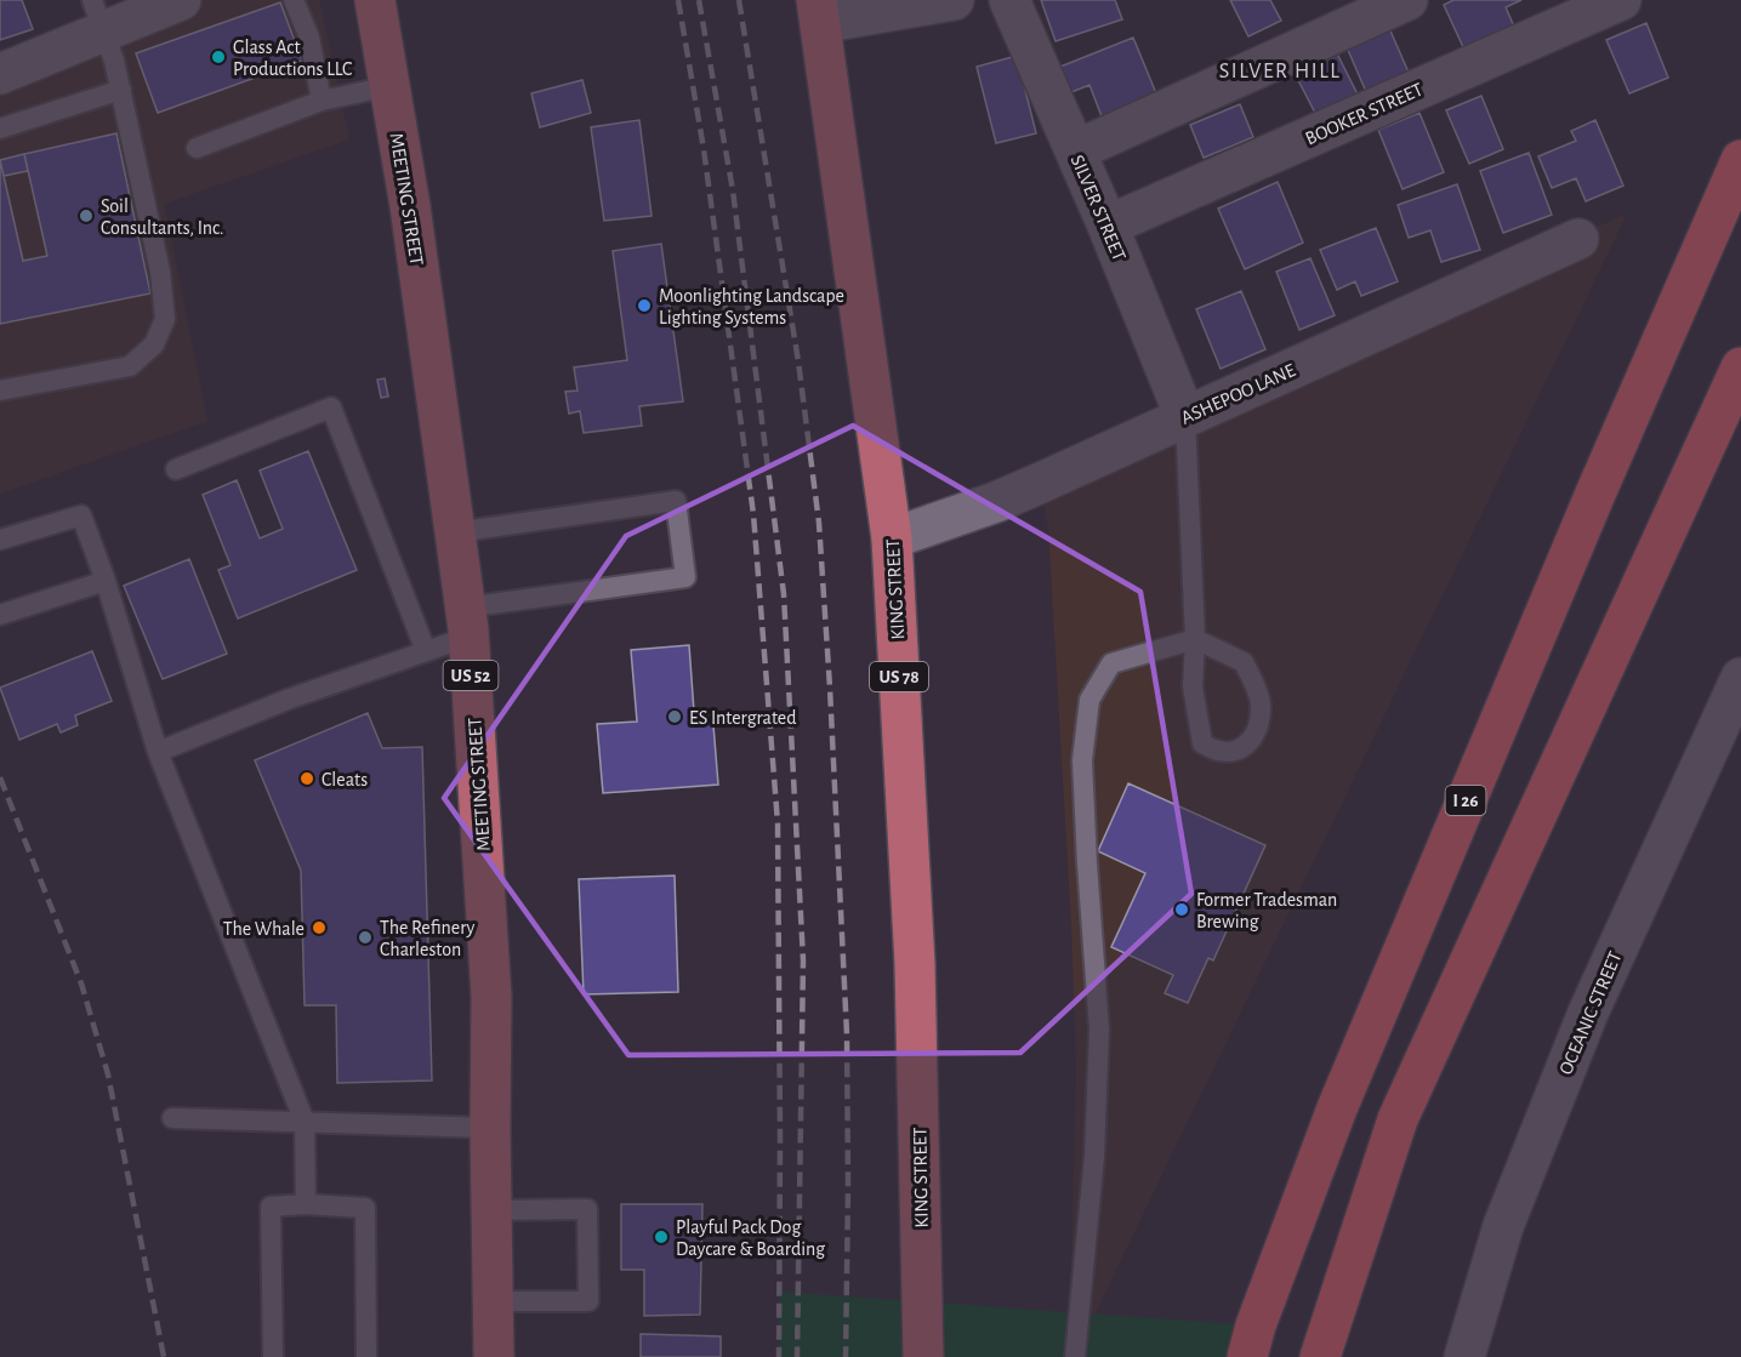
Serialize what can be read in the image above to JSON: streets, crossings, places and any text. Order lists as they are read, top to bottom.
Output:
{
  "streets": {
    "highway": ["I 26"],
    "main road": [
      "MEETING STREET",
      "KING STREET",
      "US 52",
      "US 78"
    ],
    "street": [
      "BOOKER STREET",
      "SILVER STREET",
      "ASHEPOO LANE",
      "OCEANIC STREET"
    ]
  },
  "crossings": [
    ["BOOKER STREET", "SILVER STREET"],
    ["SILVER STREET", "ASHEPOO LANE"],
    ["ASHEPOO LANE", "KING STREET"]
  ],
  "districts": ["SILVER HILL"],
  "places": [
    "Glass Act Productions LLC",
    "Soil Consultants, Inc.",
    "Moonlighting Landscape Lighting Systems",
    "ES Intergrated",
    "Cleats",
    "Former Tradesman Brewing",
    "The Whale",
    "The Refinery Charleston",
    "Playful Pack Dog Daycare & Boarding"
  ]
}
